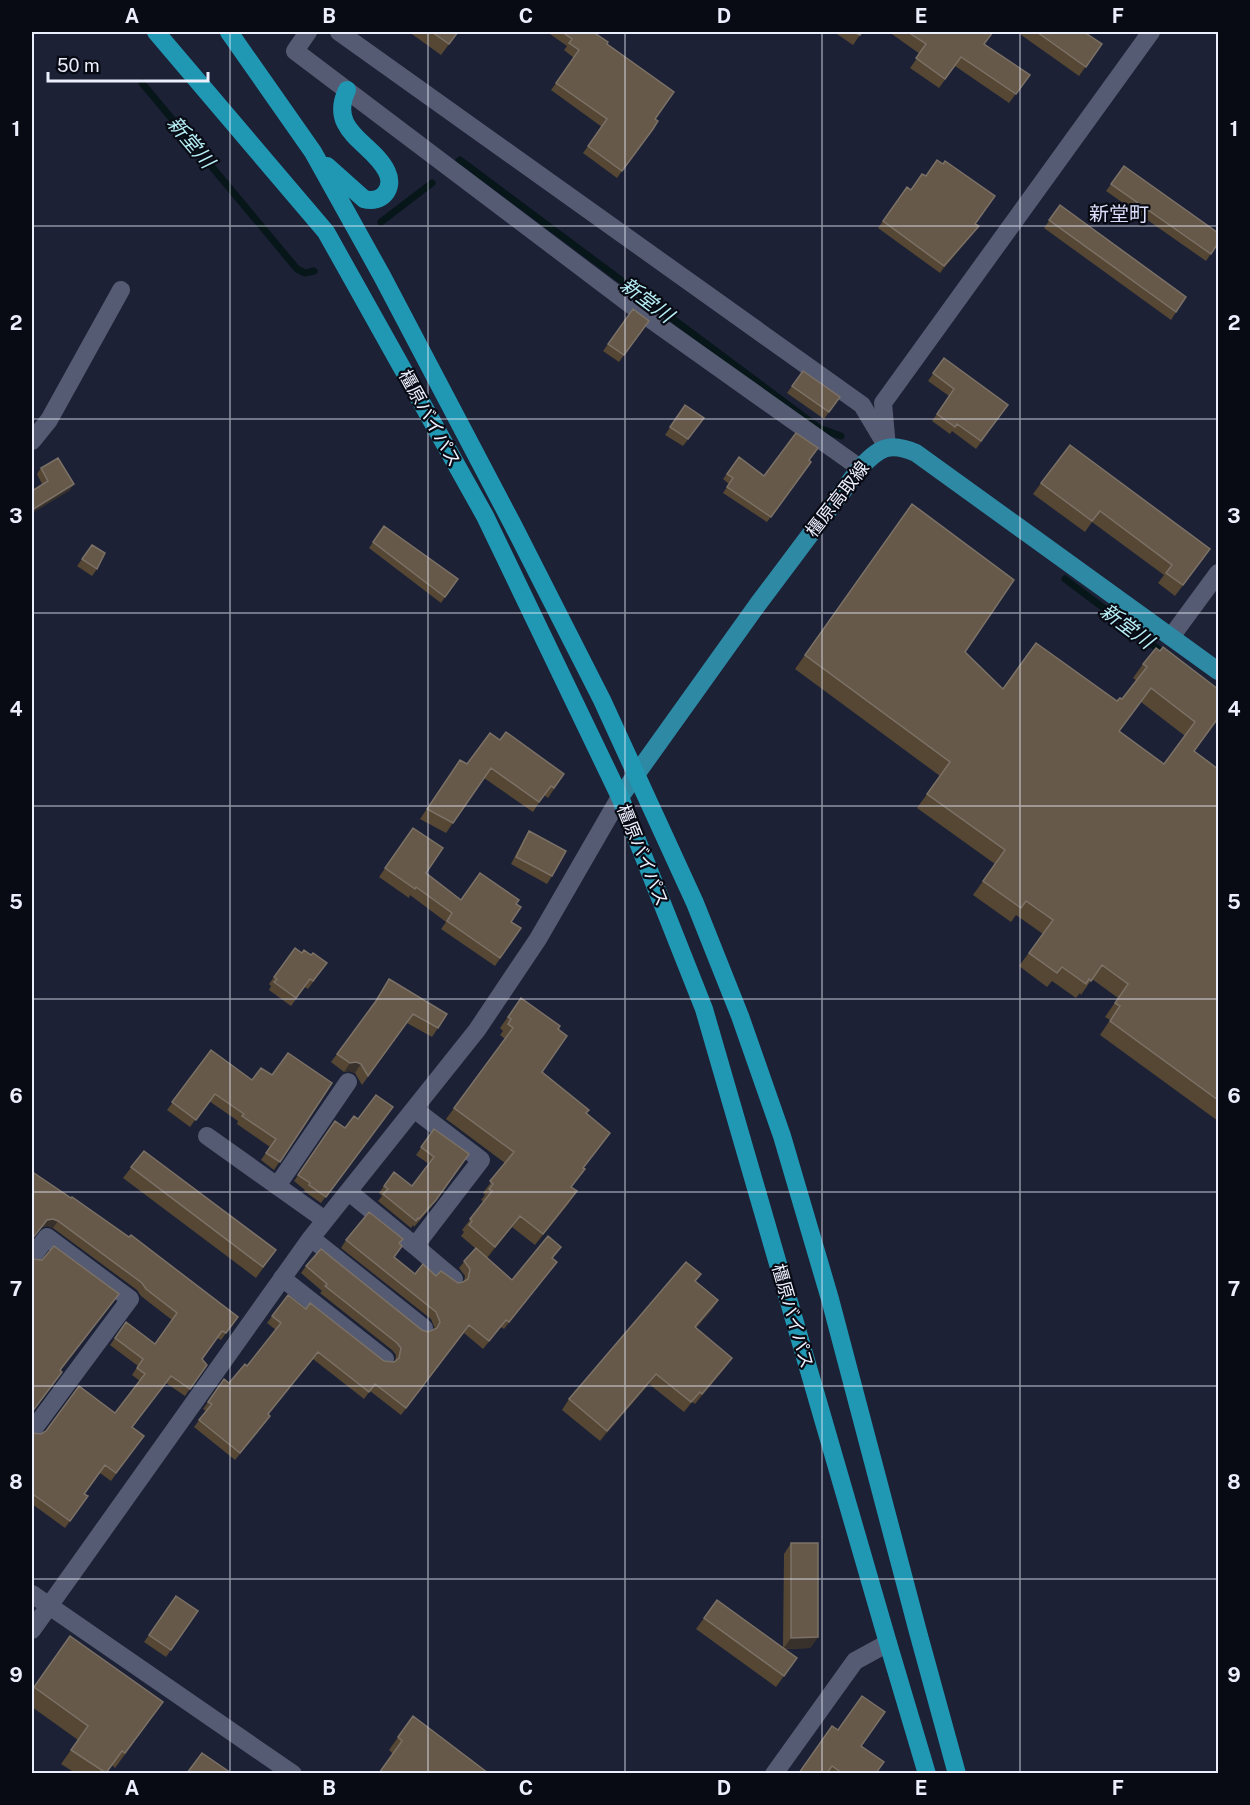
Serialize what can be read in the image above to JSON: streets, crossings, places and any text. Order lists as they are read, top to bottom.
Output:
{
  "streets": {
    "highway": ["橿原バイパス"],
    "main road": ["橿原高取線"]
  },
  "crossings": [
    ["橿原バイパス", "橿原高取線"]
  ],
  "districts": ["新堂町"],
  "water": ["新堂川"],
  "scale_bar": "50 m",
  "grid": {
    "columns": [
      "A",
      "B",
      "C",
      "D",
      "E",
      "F"
    ],
    "rows": [
      "1",
      "2",
      "3",
      "4",
      "5",
      "6",
      "7",
      "8",
      "9"
    ]
  }
}
